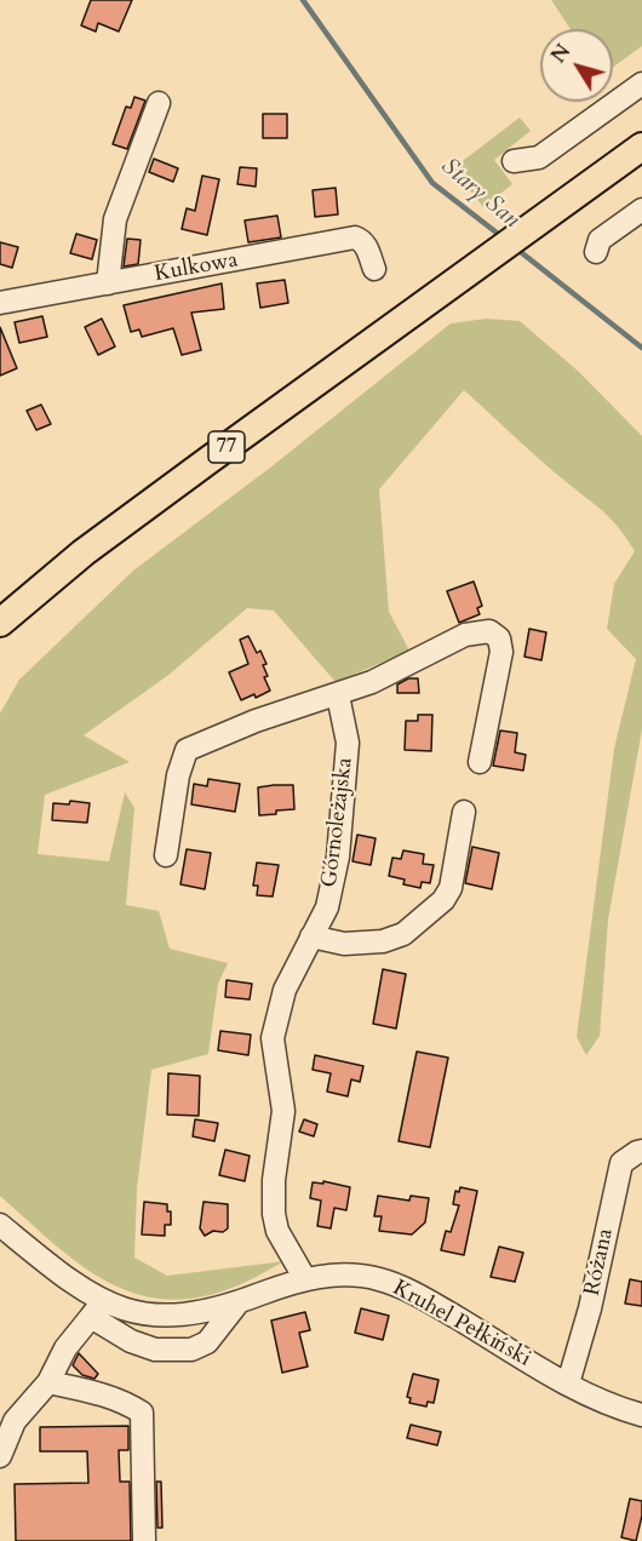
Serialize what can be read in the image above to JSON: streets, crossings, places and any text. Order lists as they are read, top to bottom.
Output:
{
  "streets": {
    "main road": ["77"],
    "street": [
      "Kulkowa",
      "Górnoleżajska",
      "Różana",
      "Kruhel Pełkiński"
    ]
  },
  "crossings": [
    ["Górnoleżajska", "Kruhel Pełkiński"],
    ["Różana", "Kruhel Pełkiński"]
  ],
  "water": ["Stary San"],
  "north": "top left"
}
